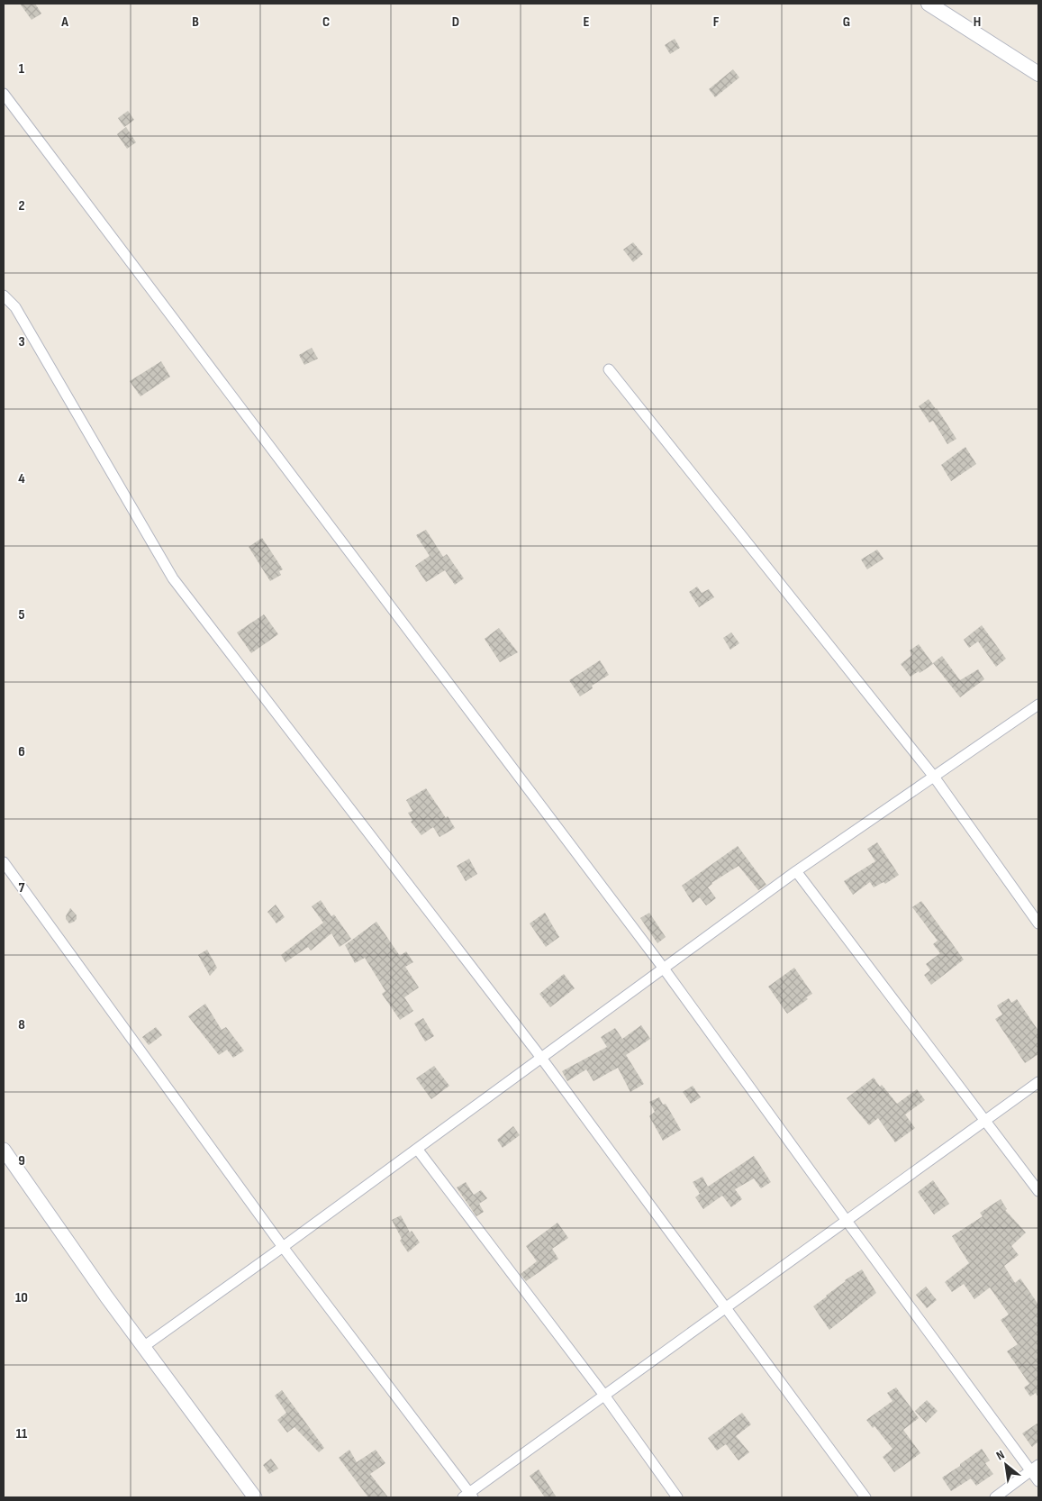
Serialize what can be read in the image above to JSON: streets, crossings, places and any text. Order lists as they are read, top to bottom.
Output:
{
  "north": "top left",
  "grid": {
    "columns": [
      "A",
      "B",
      "C",
      "D",
      "E",
      "F",
      "G",
      "H"
    ],
    "rows": [
      "1",
      "2",
      "3",
      "4",
      "5",
      "6",
      "7",
      "8",
      "9",
      "10",
      "11"
    ]
  }
}
